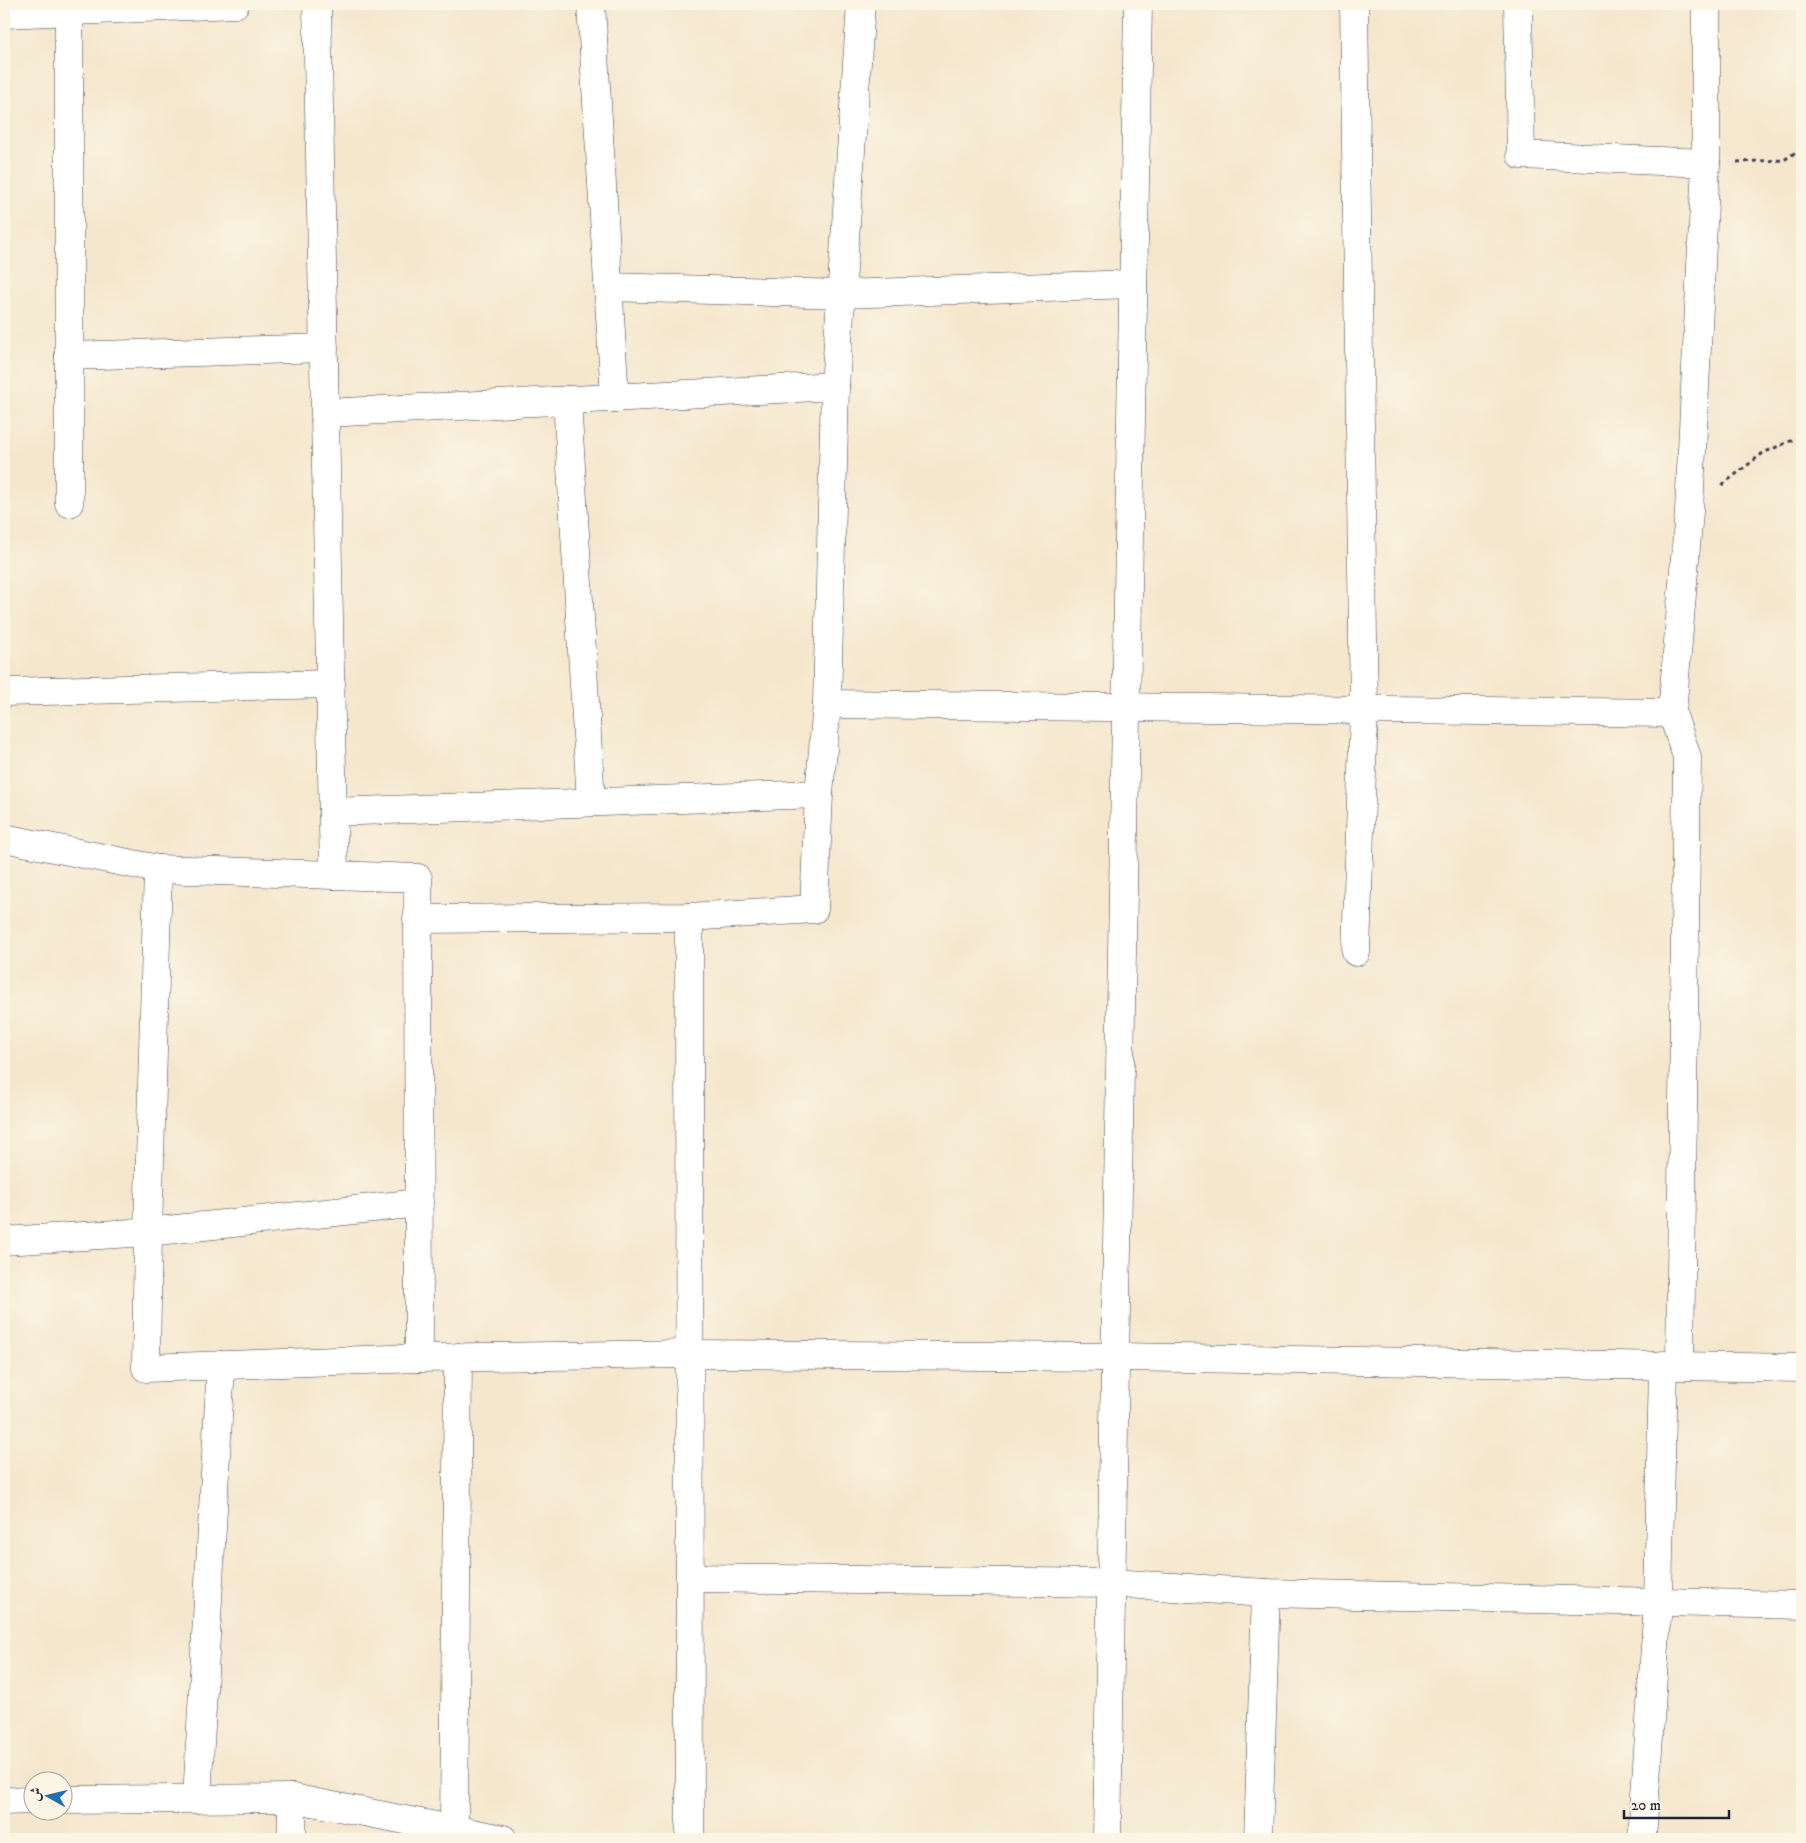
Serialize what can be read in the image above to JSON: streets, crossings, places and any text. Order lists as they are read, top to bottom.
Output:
{
  "scale_bar": "20 m",
  "north": "left"
}
